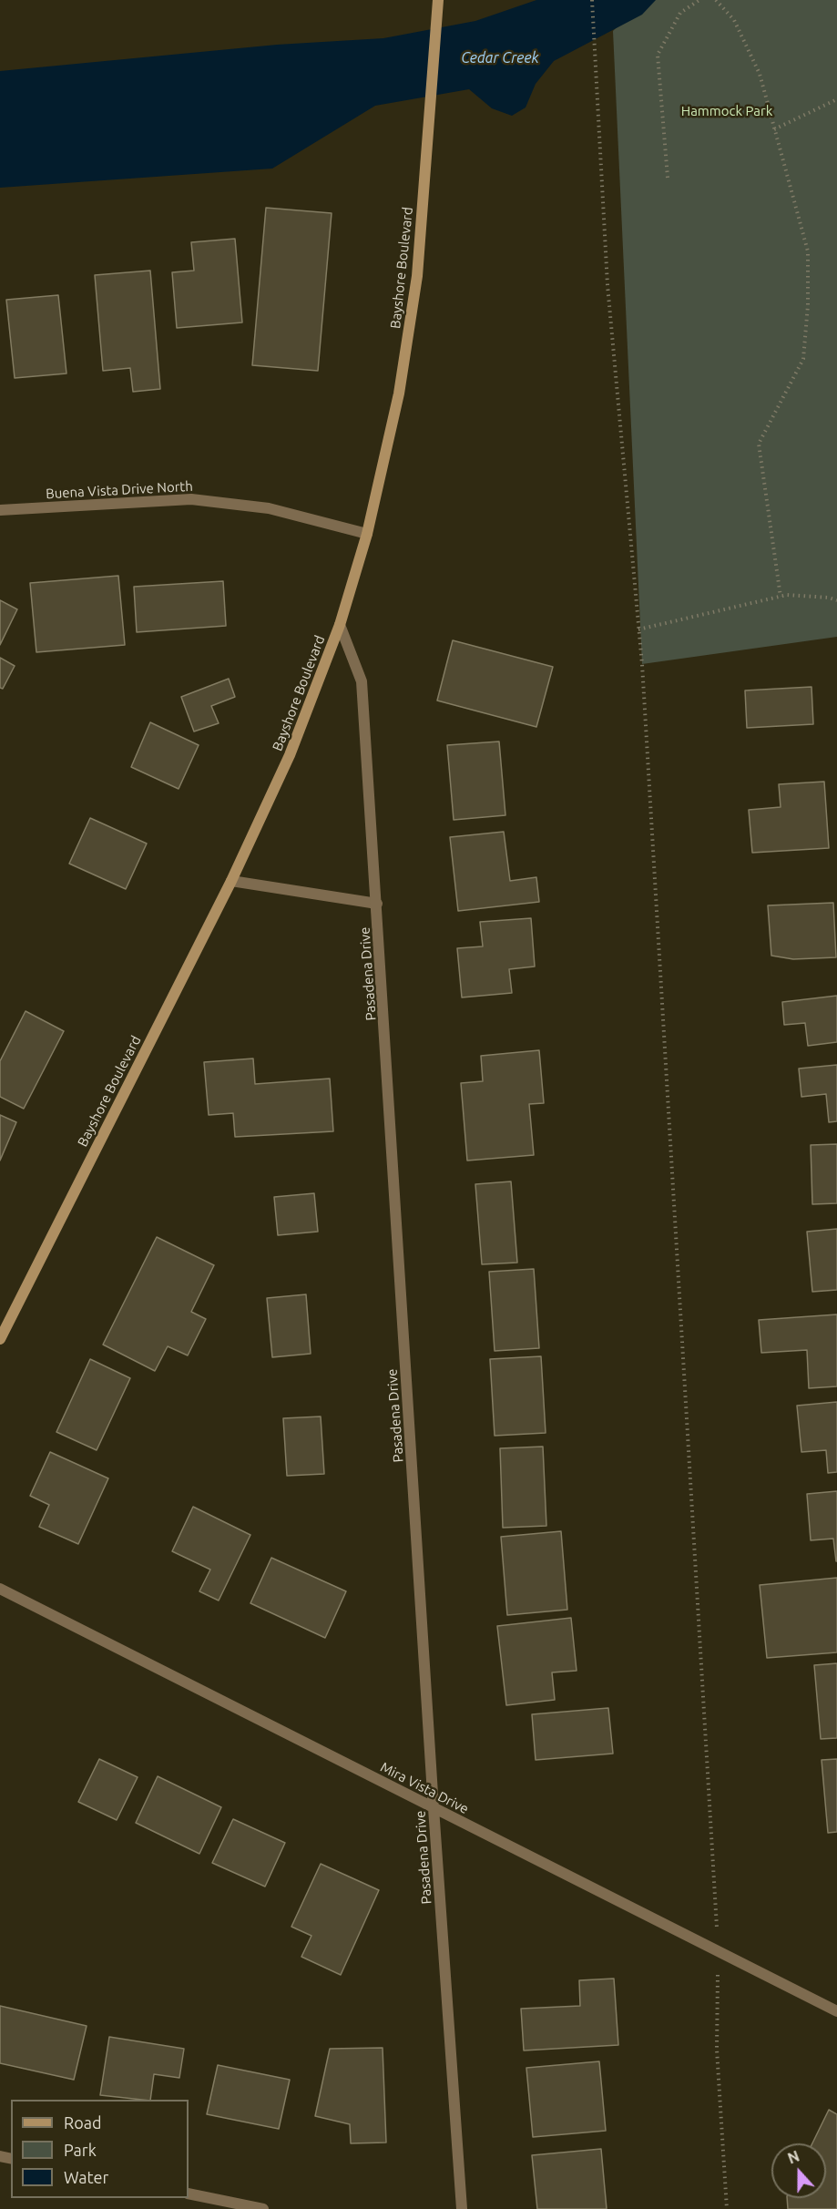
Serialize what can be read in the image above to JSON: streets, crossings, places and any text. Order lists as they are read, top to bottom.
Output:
{
  "streets": {
    "main road": ["Bayshore Boulevard"],
    "street": ["Buena Vista Drive North", "Pasadena Drive", "Mira Vista Drive"]
  },
  "crossings": [
    ["Bayshore Boulevard", "Buena Vista Drive North"],
    ["Bayshore Boulevard", "Pasadena Drive"],
    ["Pasadena Drive", "Mira Vista Drive"]
  ],
  "water": ["Cedar Creek"],
  "parks": ["Hammock Park"],
  "legend": ["Road", "Park", "Water"],
  "north": "top"
}
